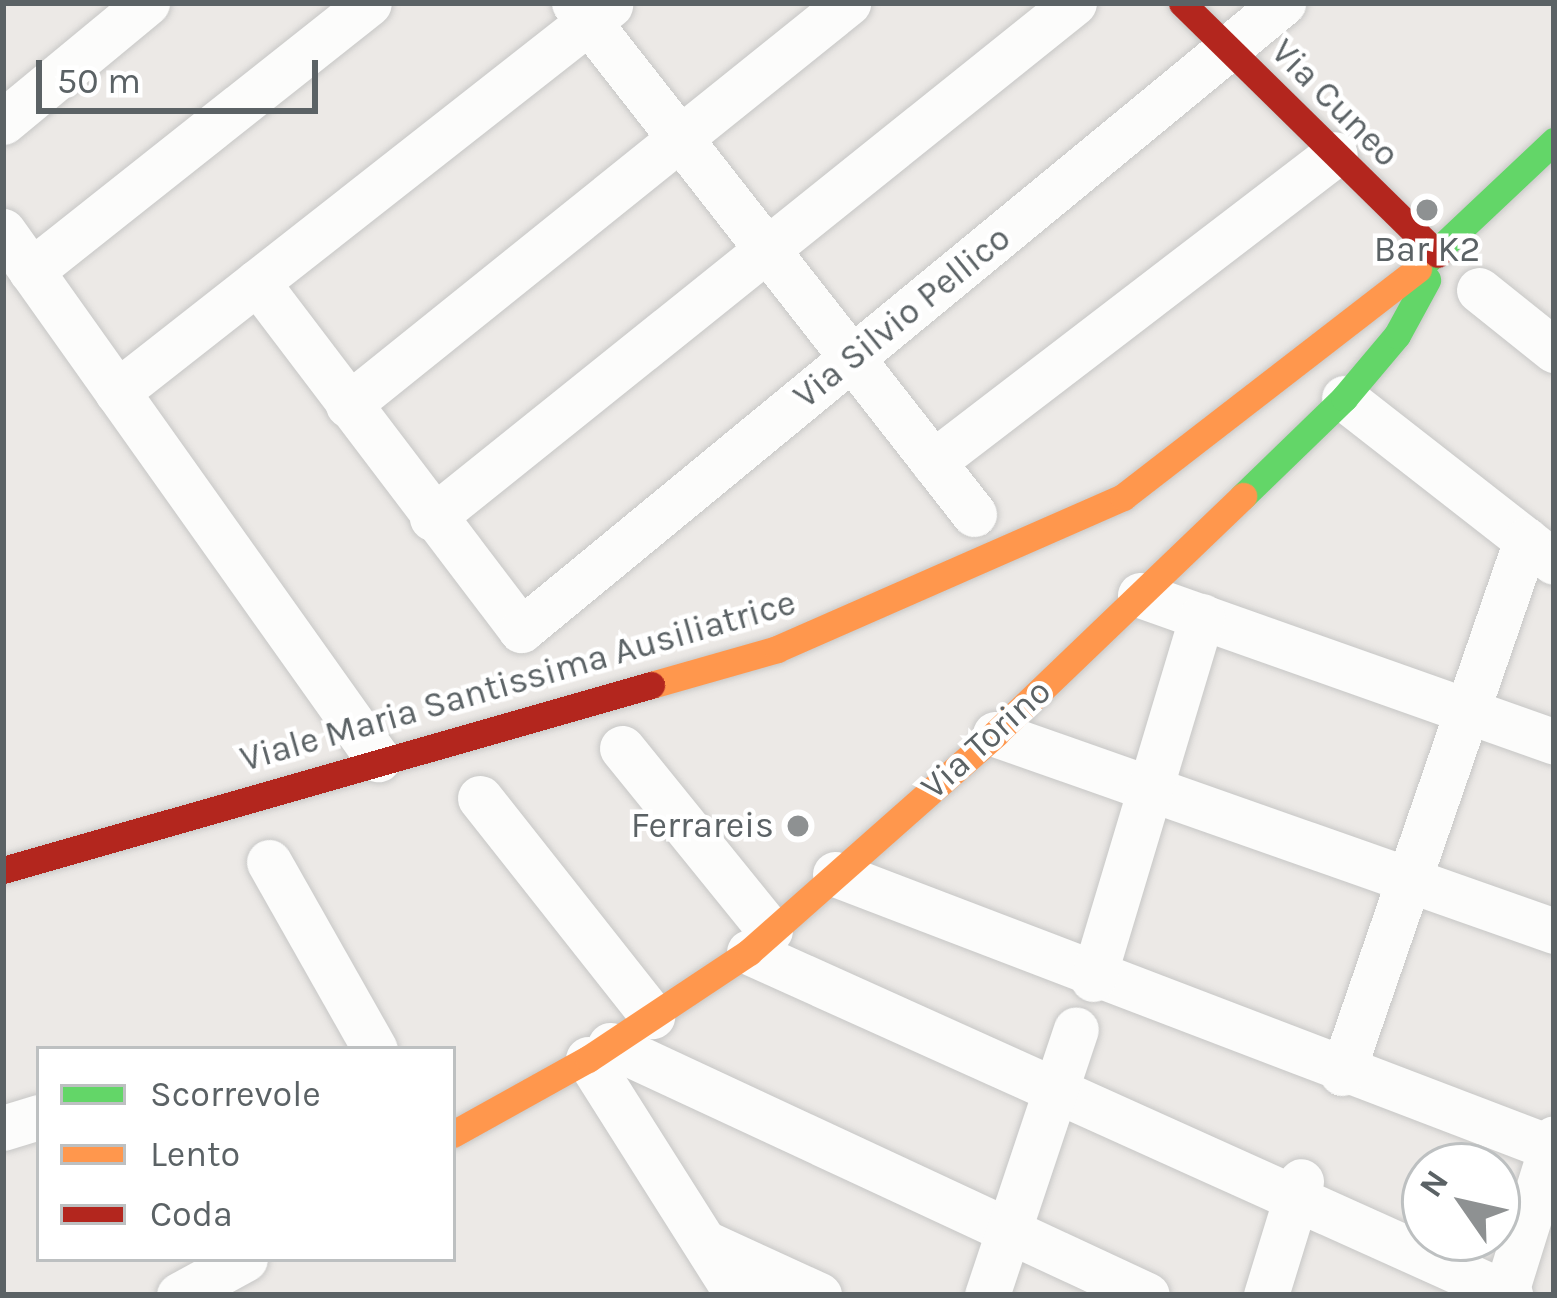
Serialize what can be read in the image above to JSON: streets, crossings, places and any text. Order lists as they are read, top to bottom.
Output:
{
  "streets": {
    "main road": ["Via Cuneo", "Viale Maria Santissima Ausiliatrice", "Via Torino"],
    "street": ["Via Silvio Pellico"]
  },
  "crossings": [
    ["Via Cuneo", "Via Silvio Pellico"],
    ["Via Cuneo", "Viale Maria Santissima Ausiliatrice"],
    ["Via Cuneo", "Via Torino"],
    ["Viale Maria Santissima Ausiliatrice", "Via Torino"]
  ],
  "places": ["Bar K2", "Ferrareis"],
  "legend": ["Scorrevole", "Lento", "Coda"],
  "scale_bar": "50 m",
  "north": "top left"
}
